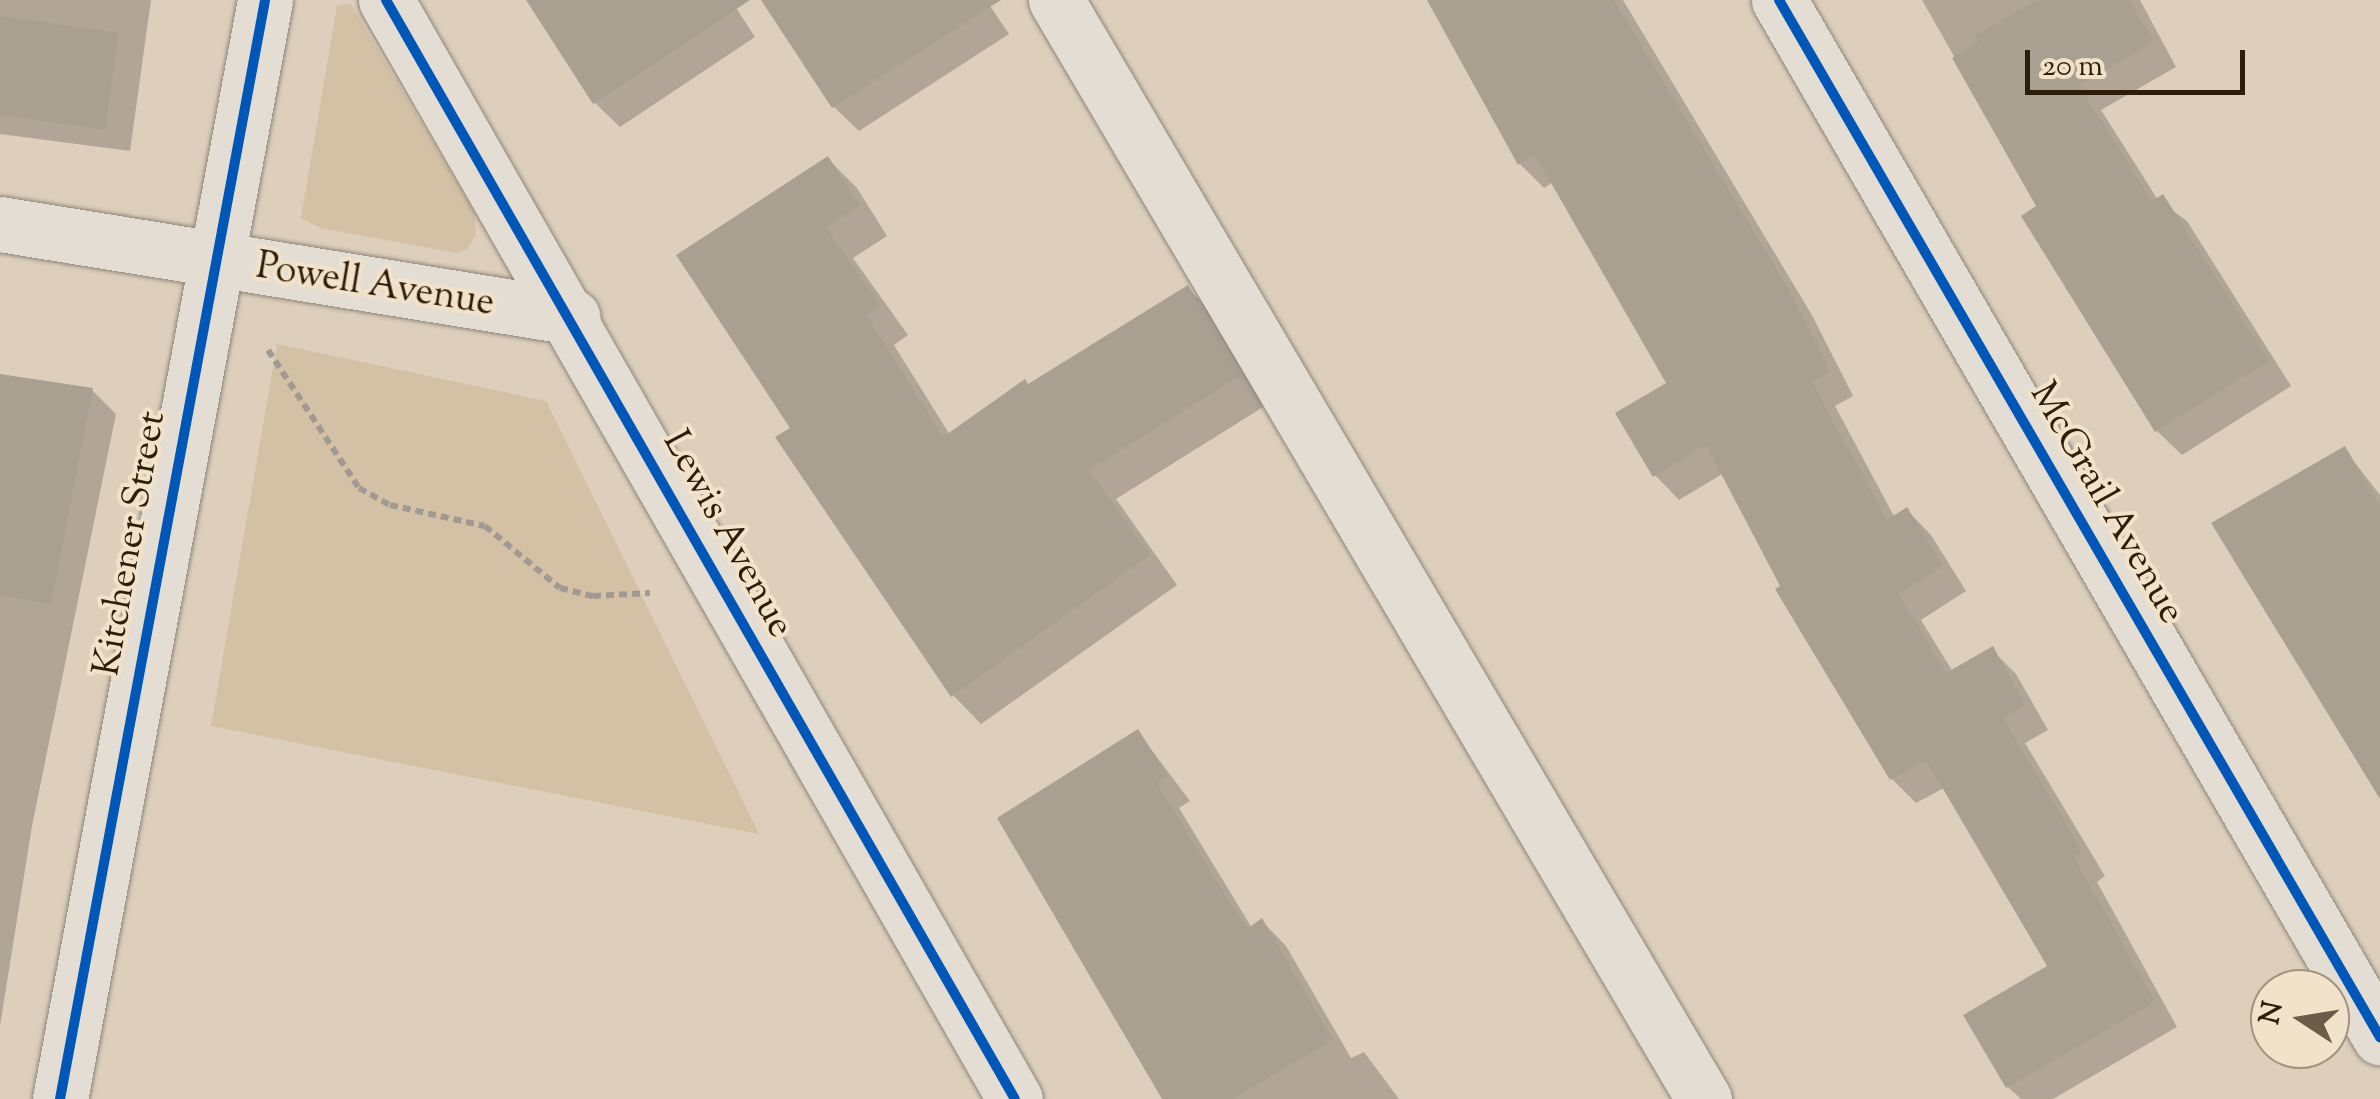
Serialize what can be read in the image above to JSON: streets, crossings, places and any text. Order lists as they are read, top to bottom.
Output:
{
  "streets": {
    "street": [
      "Powell Avenue",
      "McGrail Avenue",
      "Lewis Avenue",
      "Kitchener Street"
    ]
  },
  "crossings": [
    ["Powell Avenue", "Lewis Avenue"],
    ["Powell Avenue", "Kitchener Street"]
  ],
  "scale_bar": "20 m",
  "north": "left"
}
